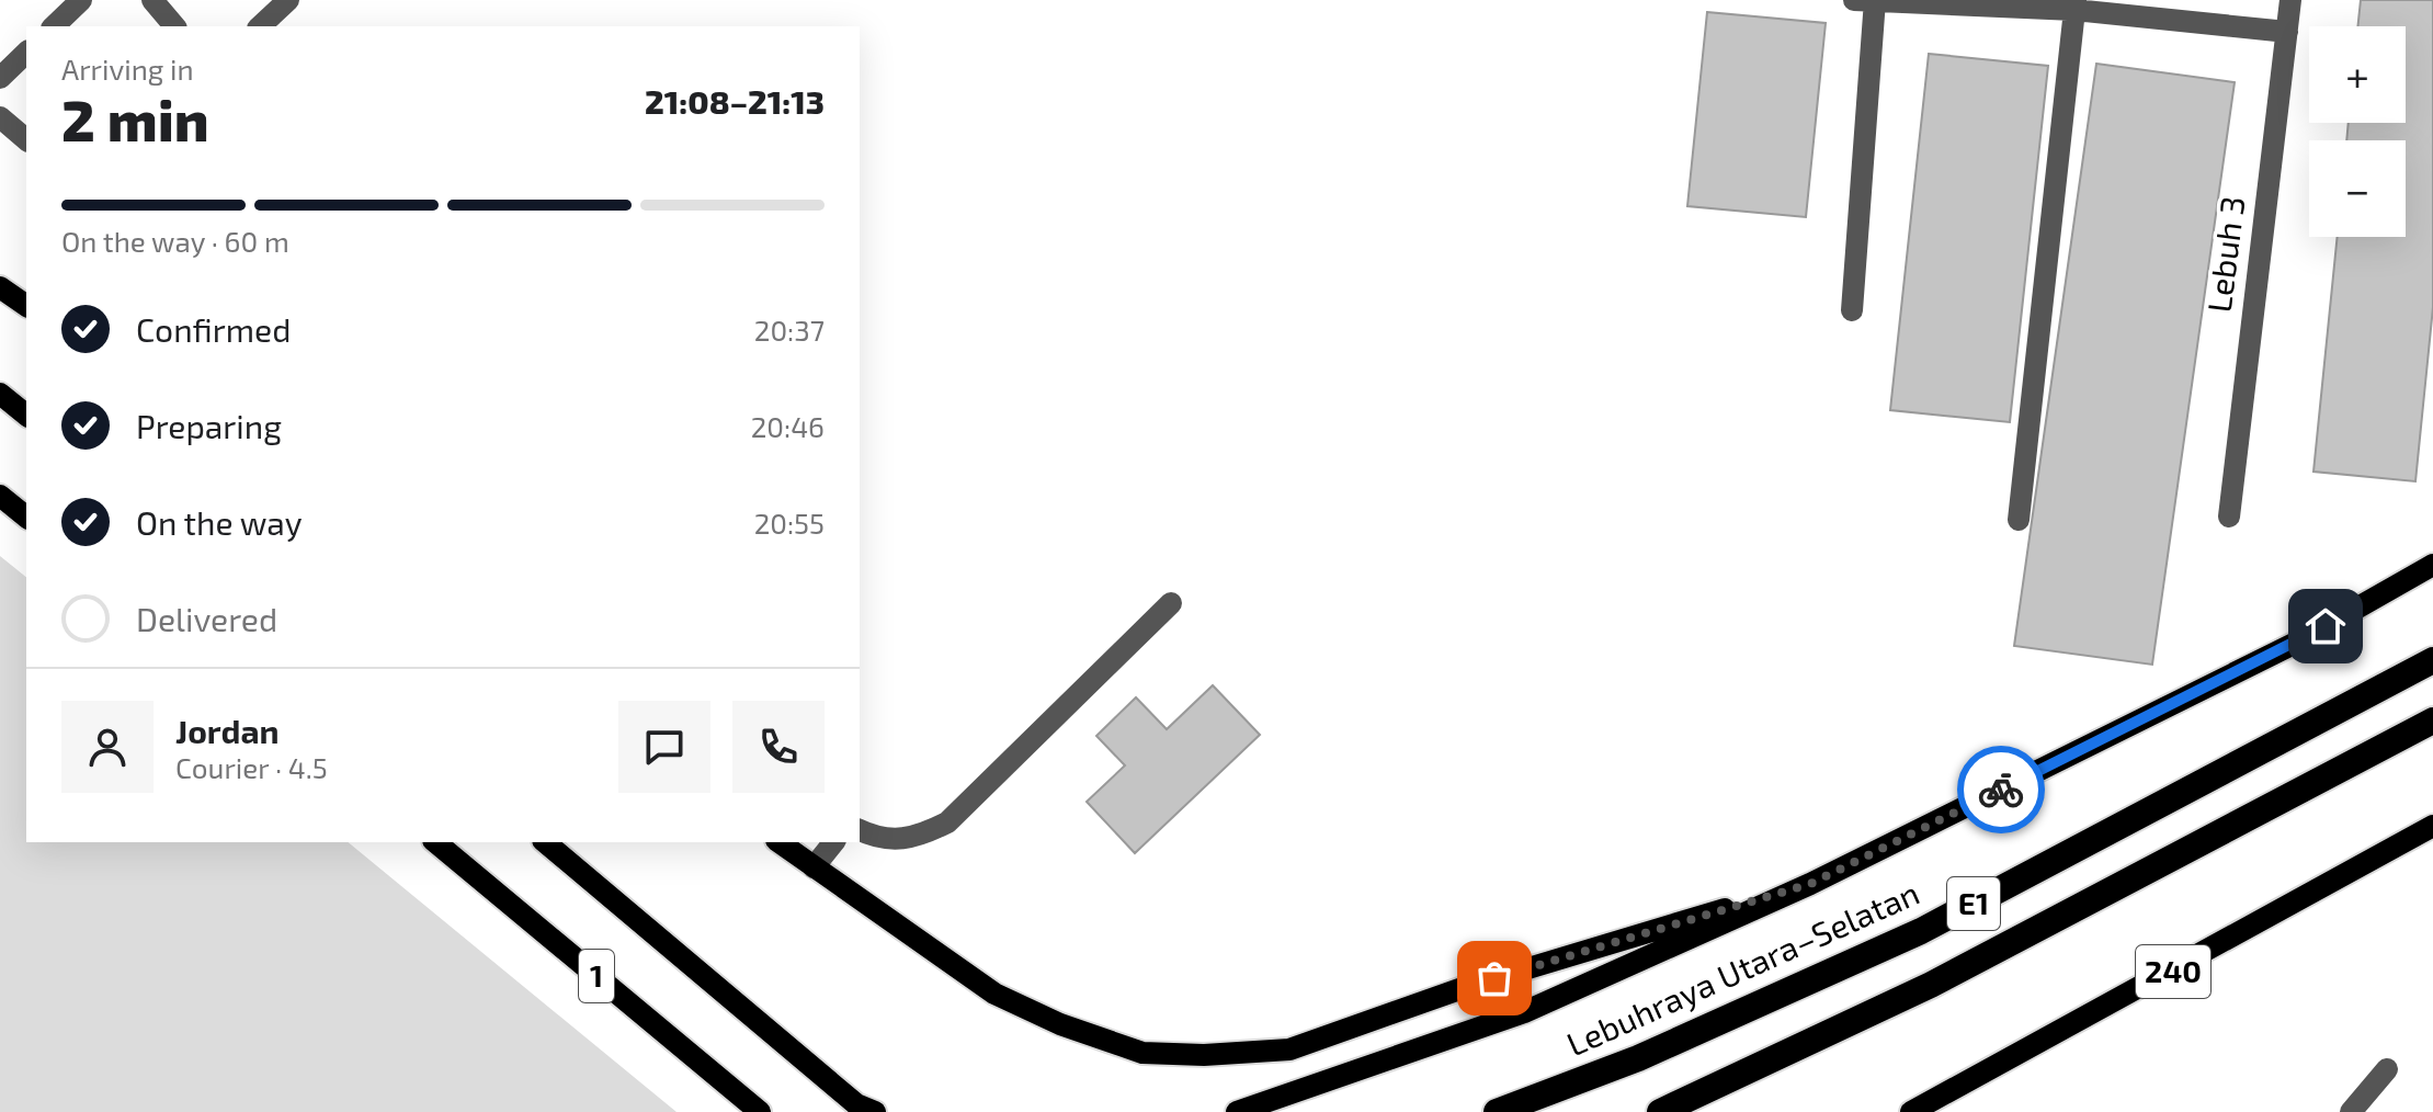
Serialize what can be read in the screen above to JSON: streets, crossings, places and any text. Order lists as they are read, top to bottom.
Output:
{
  "streets": {
    "highway": ["E1", "Lebuhraya Utara–Selatan"],
    "main road": ["240", "1"],
    "street": ["Lebuh 3"]
  },
  "page": {
    "map_buttons": ["+", "−"],
    "heading": ["2 min", "Arriving in", "21:08–21:13"],
    "panel": ["Jordan", "Courier · 4.5"],
    "bar": "On the way · 60 m",
    "list": [
      ["Confirmed", "20:37"],
      ["Preparing", "20:46"],
      ["On the way", "20:55"],
      "Delivered"
    ]
  }
}
